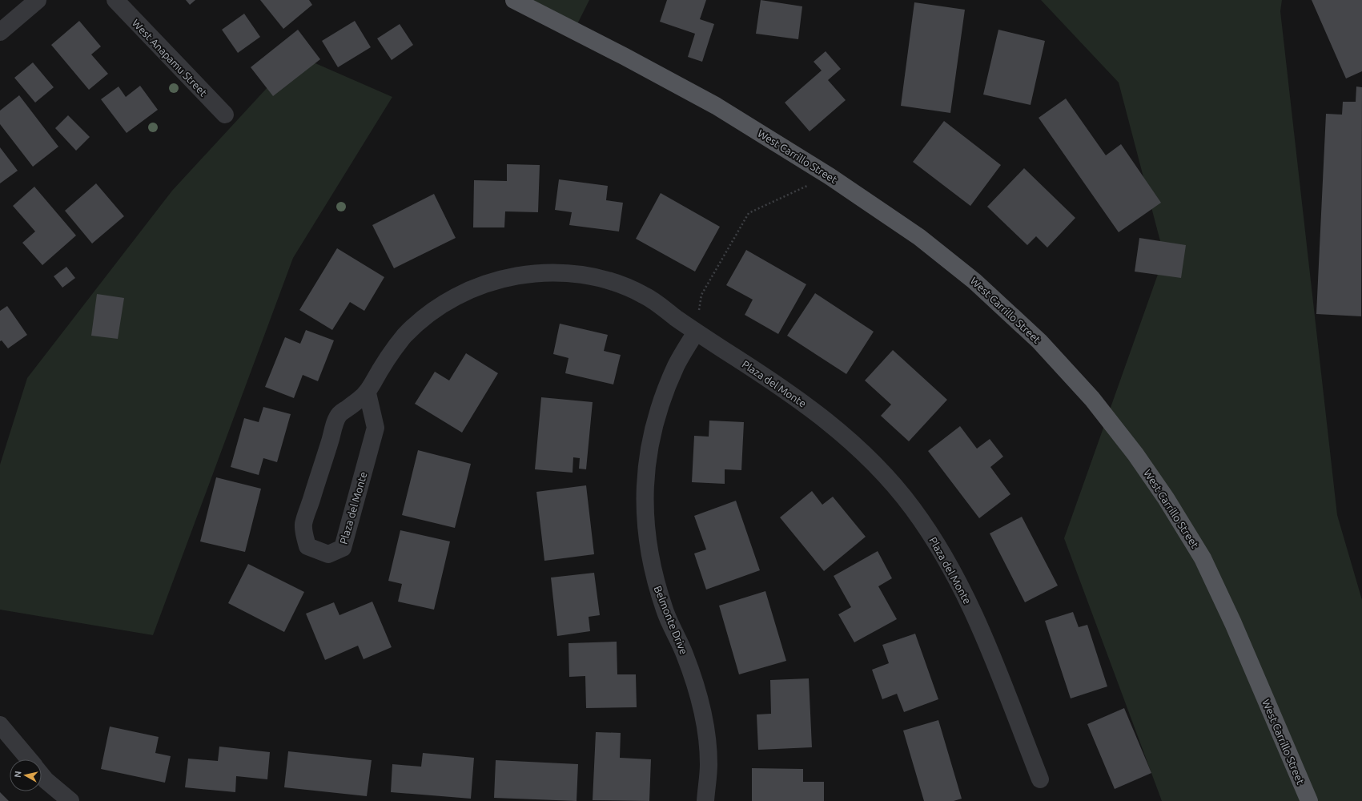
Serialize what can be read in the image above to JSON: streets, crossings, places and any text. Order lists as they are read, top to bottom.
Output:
{
  "streets": {
    "main road": ["West Carrillo Street"],
    "street": ["West Anapamu Street", "Plaza del Monte", "Belmonte Drive"]
  },
  "crossings": [
    ["Plaza del Monte", "Belmonte Drive"]
  ],
  "north": "left"
}
